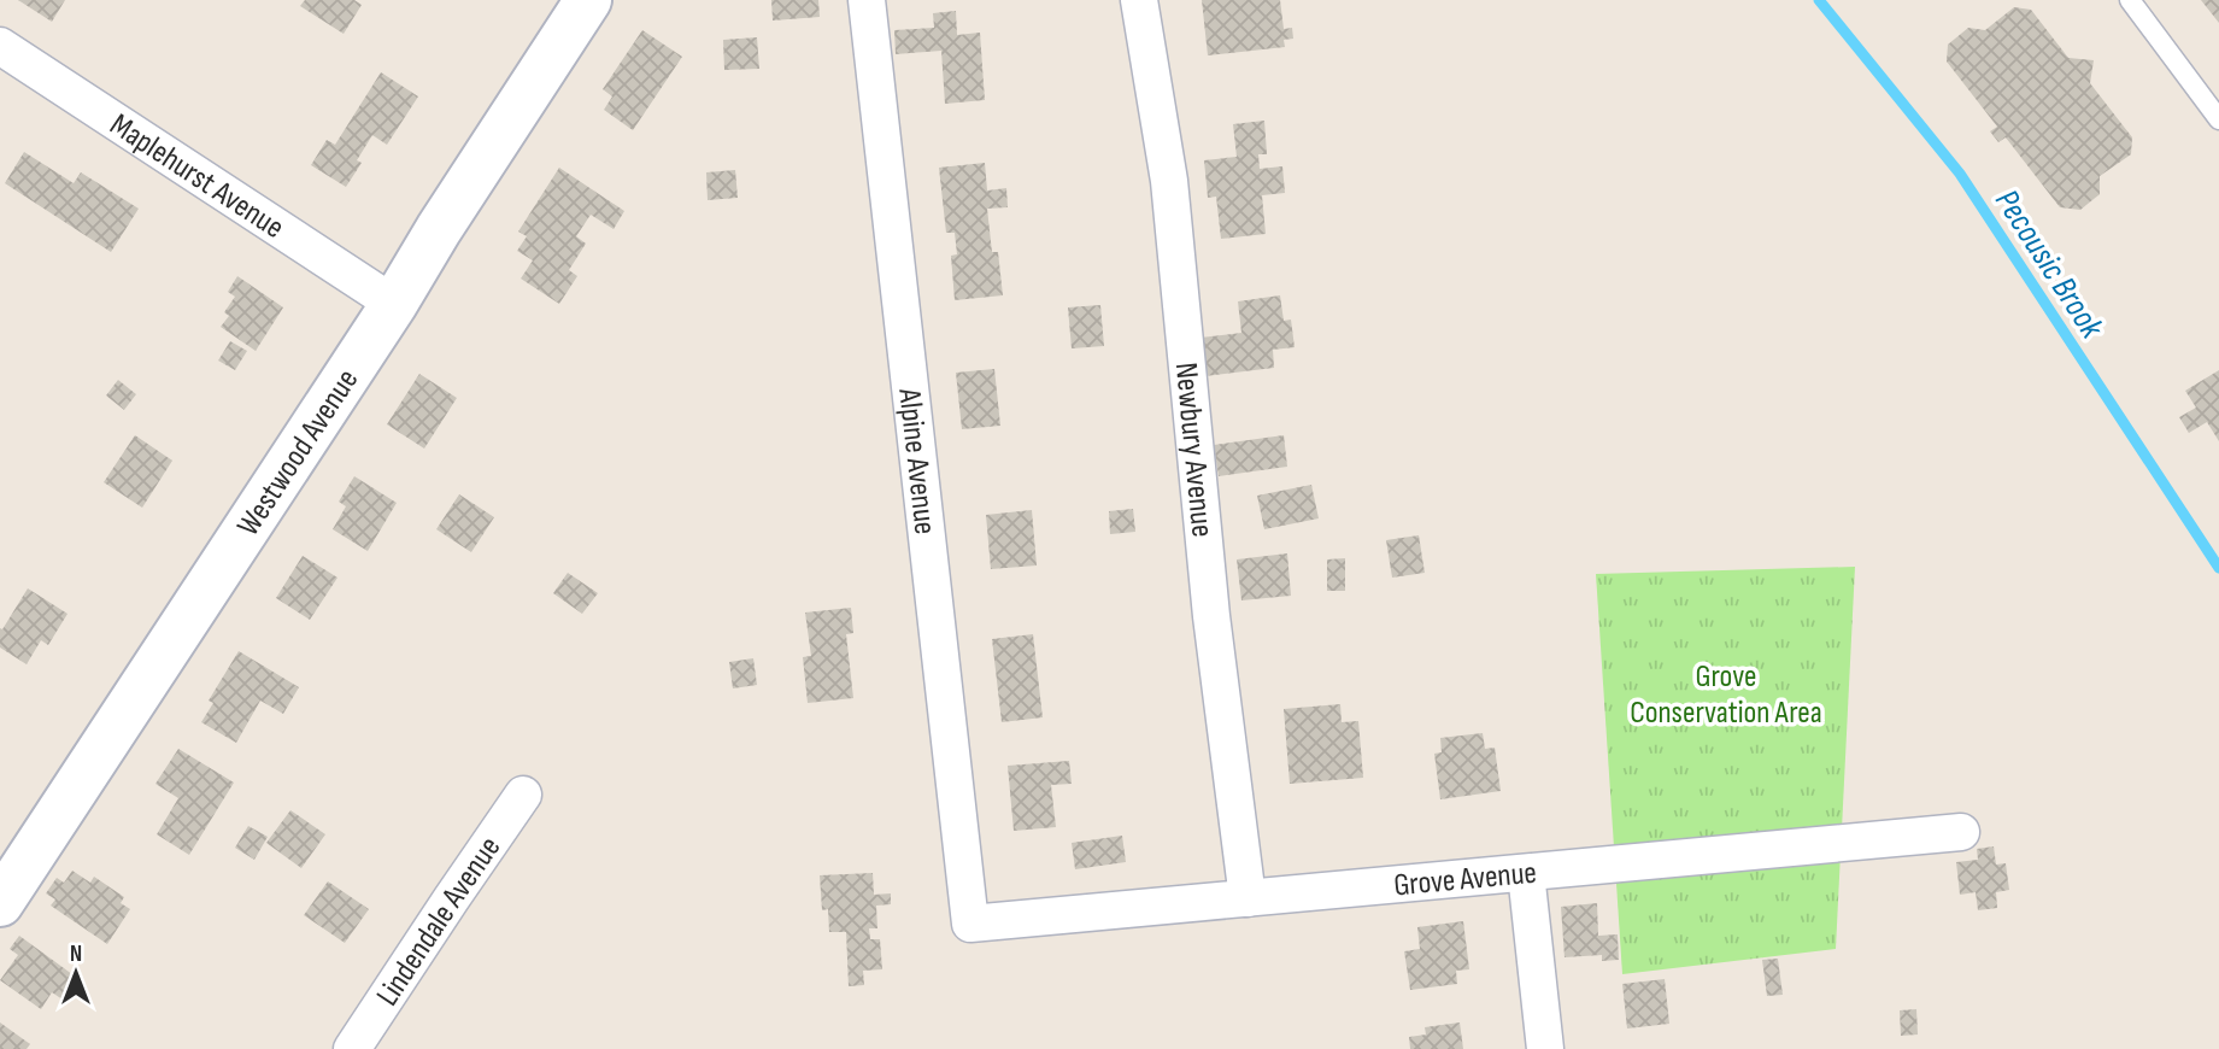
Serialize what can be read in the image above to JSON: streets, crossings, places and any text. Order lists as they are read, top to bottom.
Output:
{
  "streets": {
    "street": [
      "Maplehurst Avenue",
      "Newbury Avenue",
      "Westwood Avenue",
      "Alpine Avenue",
      "Grove Avenue",
      "Lindendale Avenue"
    ]
  },
  "crossings": [
    ["Maplehurst Avenue", "Westwood Avenue"],
    ["Newbury Avenue", "Grove Avenue"],
    ["Alpine Avenue", "Grove Avenue"]
  ],
  "water": ["Pecousic Brook"],
  "parks": ["Grove Conservation Area"],
  "north": "top"
}
